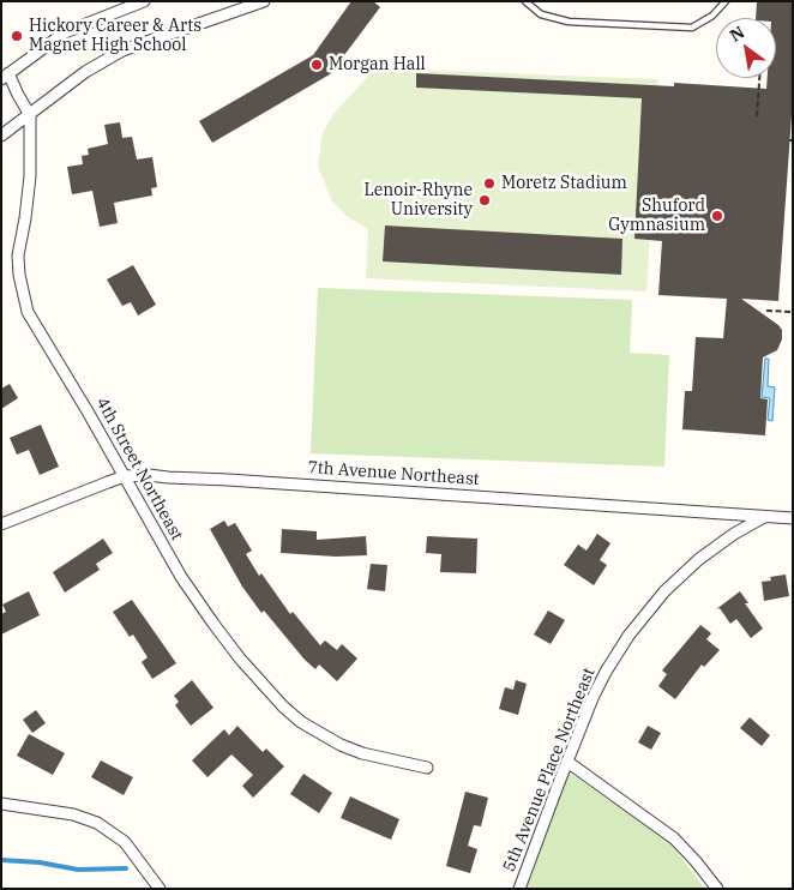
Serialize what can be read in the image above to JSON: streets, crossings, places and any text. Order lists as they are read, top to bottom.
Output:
{
  "streets": {
    "street": ["4th Street Northeast", "7th Avenue Northeast", "5th Avenue Place Northeast"]
  },
  "crossings": [
    ["4th Street Northeast", "7th Avenue Northeast"],
    ["7th Avenue Northeast", "5th Avenue Place Northeast"]
  ],
  "places": [
    "Hickory Career & Arts Magnet High School",
    "Morgan Hall",
    "Moretz Stadium",
    "Lenoir-Rhyne University",
    "Shuford Gymnasium"
  ],
  "north": "top left"
}
